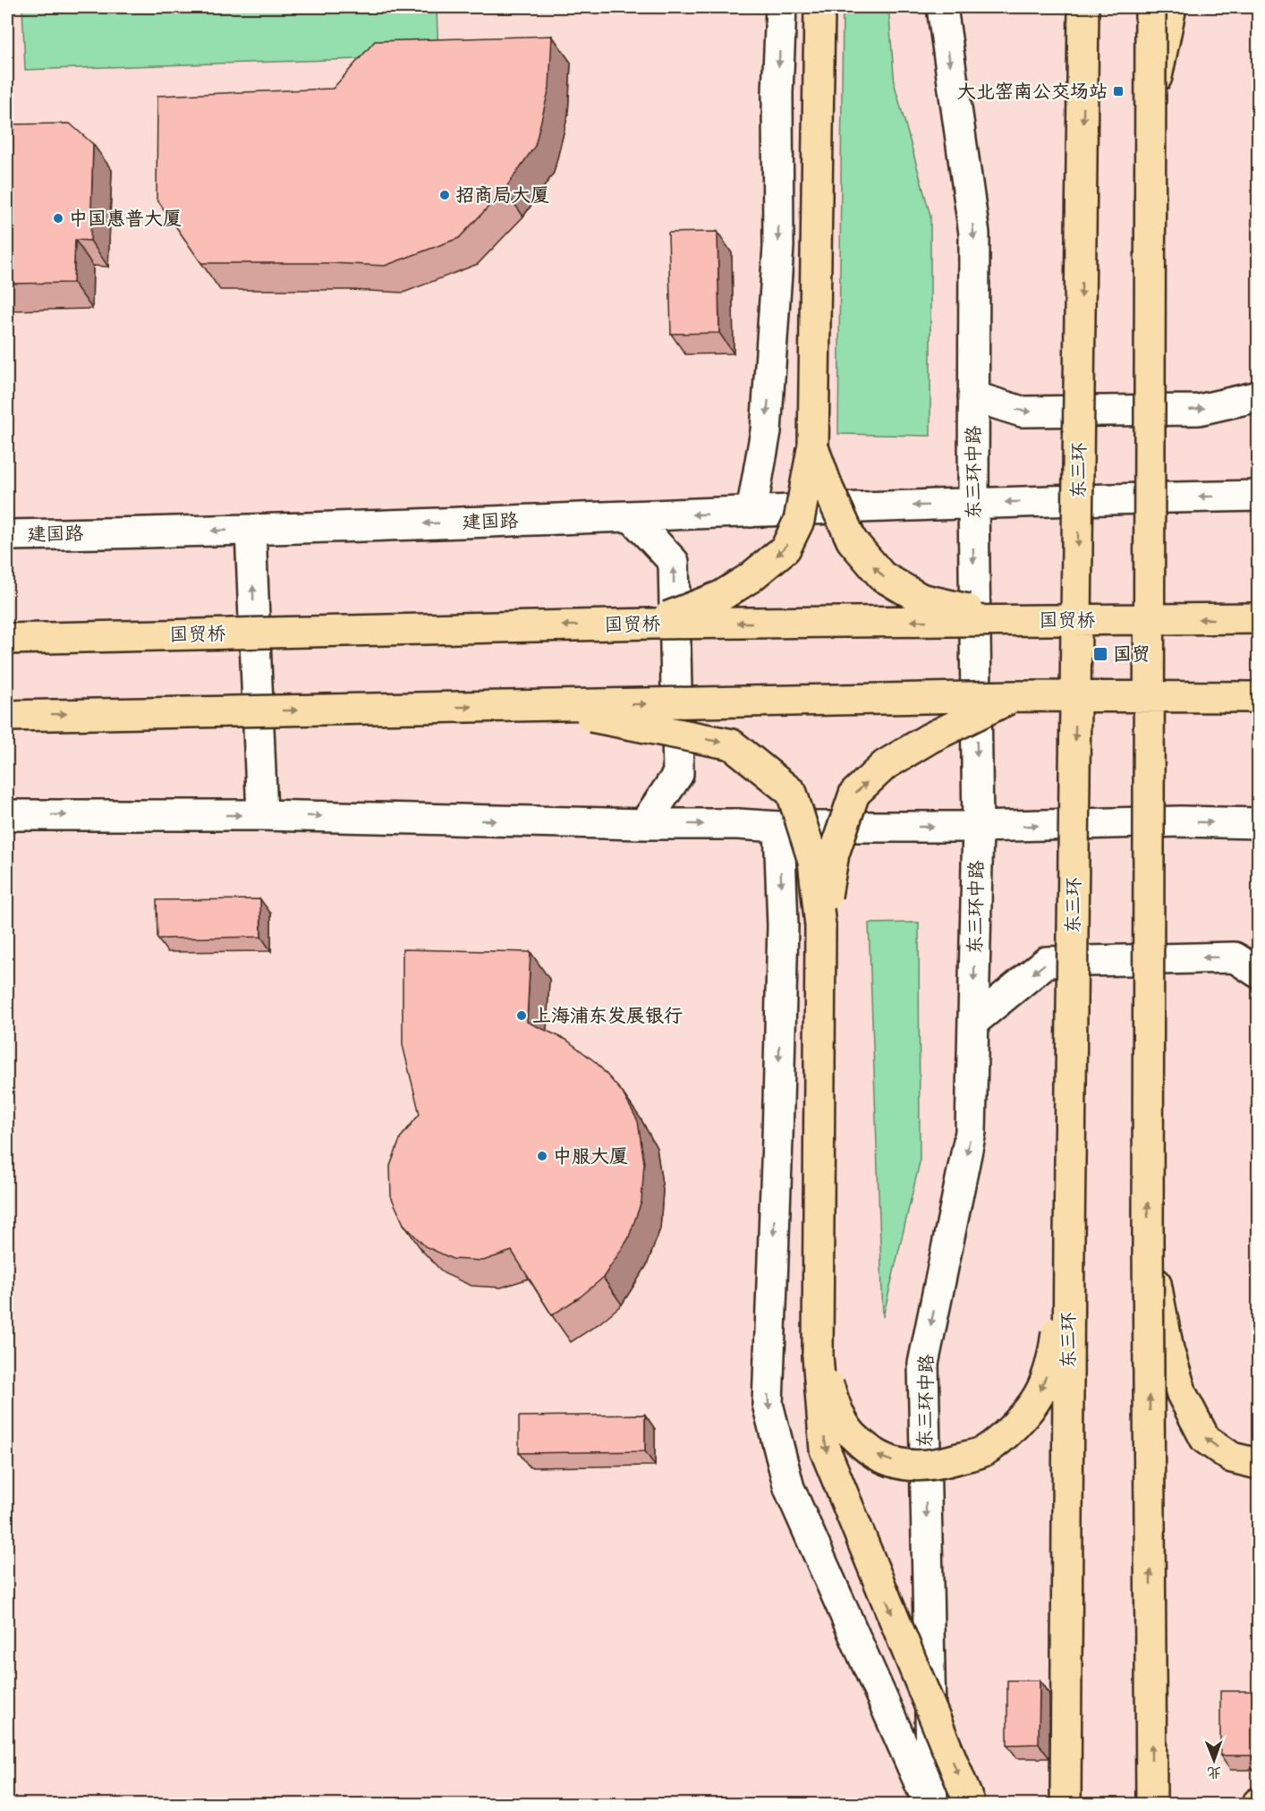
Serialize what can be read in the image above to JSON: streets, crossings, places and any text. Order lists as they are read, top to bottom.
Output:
{
  "streets": {
    "highway": ["东三环", "国贸桥"],
    "street": ["东三环中路", "建国路"]
  },
  "crossings": [
    ["东三环中路", "建国路"]
  ],
  "one_way": ["建国路"],
  "places": {
    "transit": ["大北窑南公交场站", "国贸"],
    "other": [
      "招商局大厦",
      "中国惠普大厦",
      "上海浦东发展银行",
      "中服大厦"
    ]
  },
  "north": "bottom"
}
